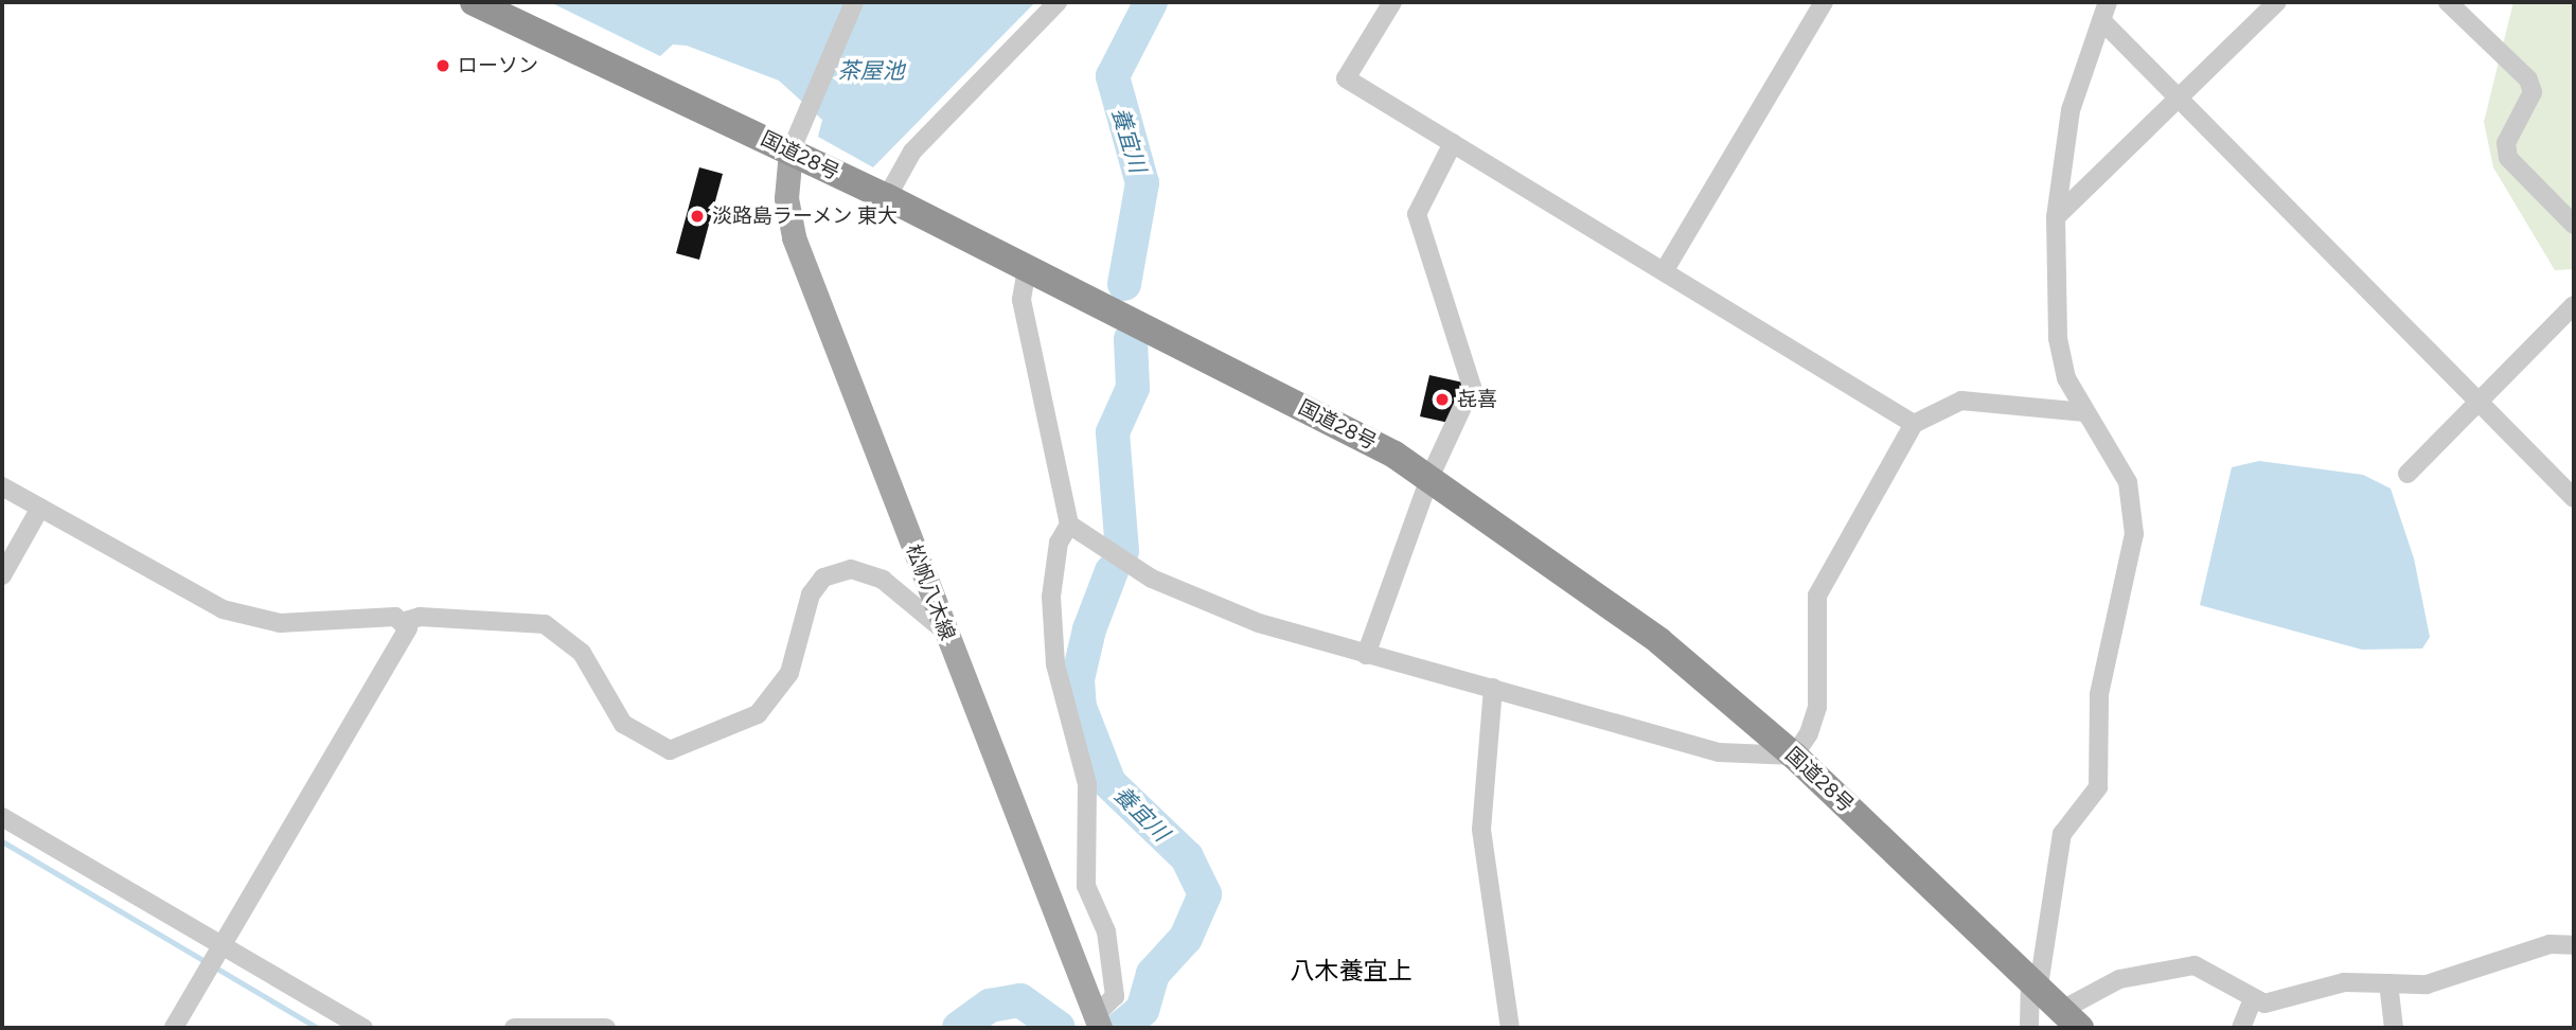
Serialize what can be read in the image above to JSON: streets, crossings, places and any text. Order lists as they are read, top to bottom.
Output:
{
  "streets": {
    "highway": ["国道28号"],
    "main road": ["松帆八木線"]
  },
  "crossings": [
    ["国道28号", "松帆八木線"]
  ],
  "districts": ["八木養宜上"],
  "water": ["茶屋池", "養宜川"],
  "places": ["ローソン", "淡路島ラーメン 東大", "㐂喜"]
}
